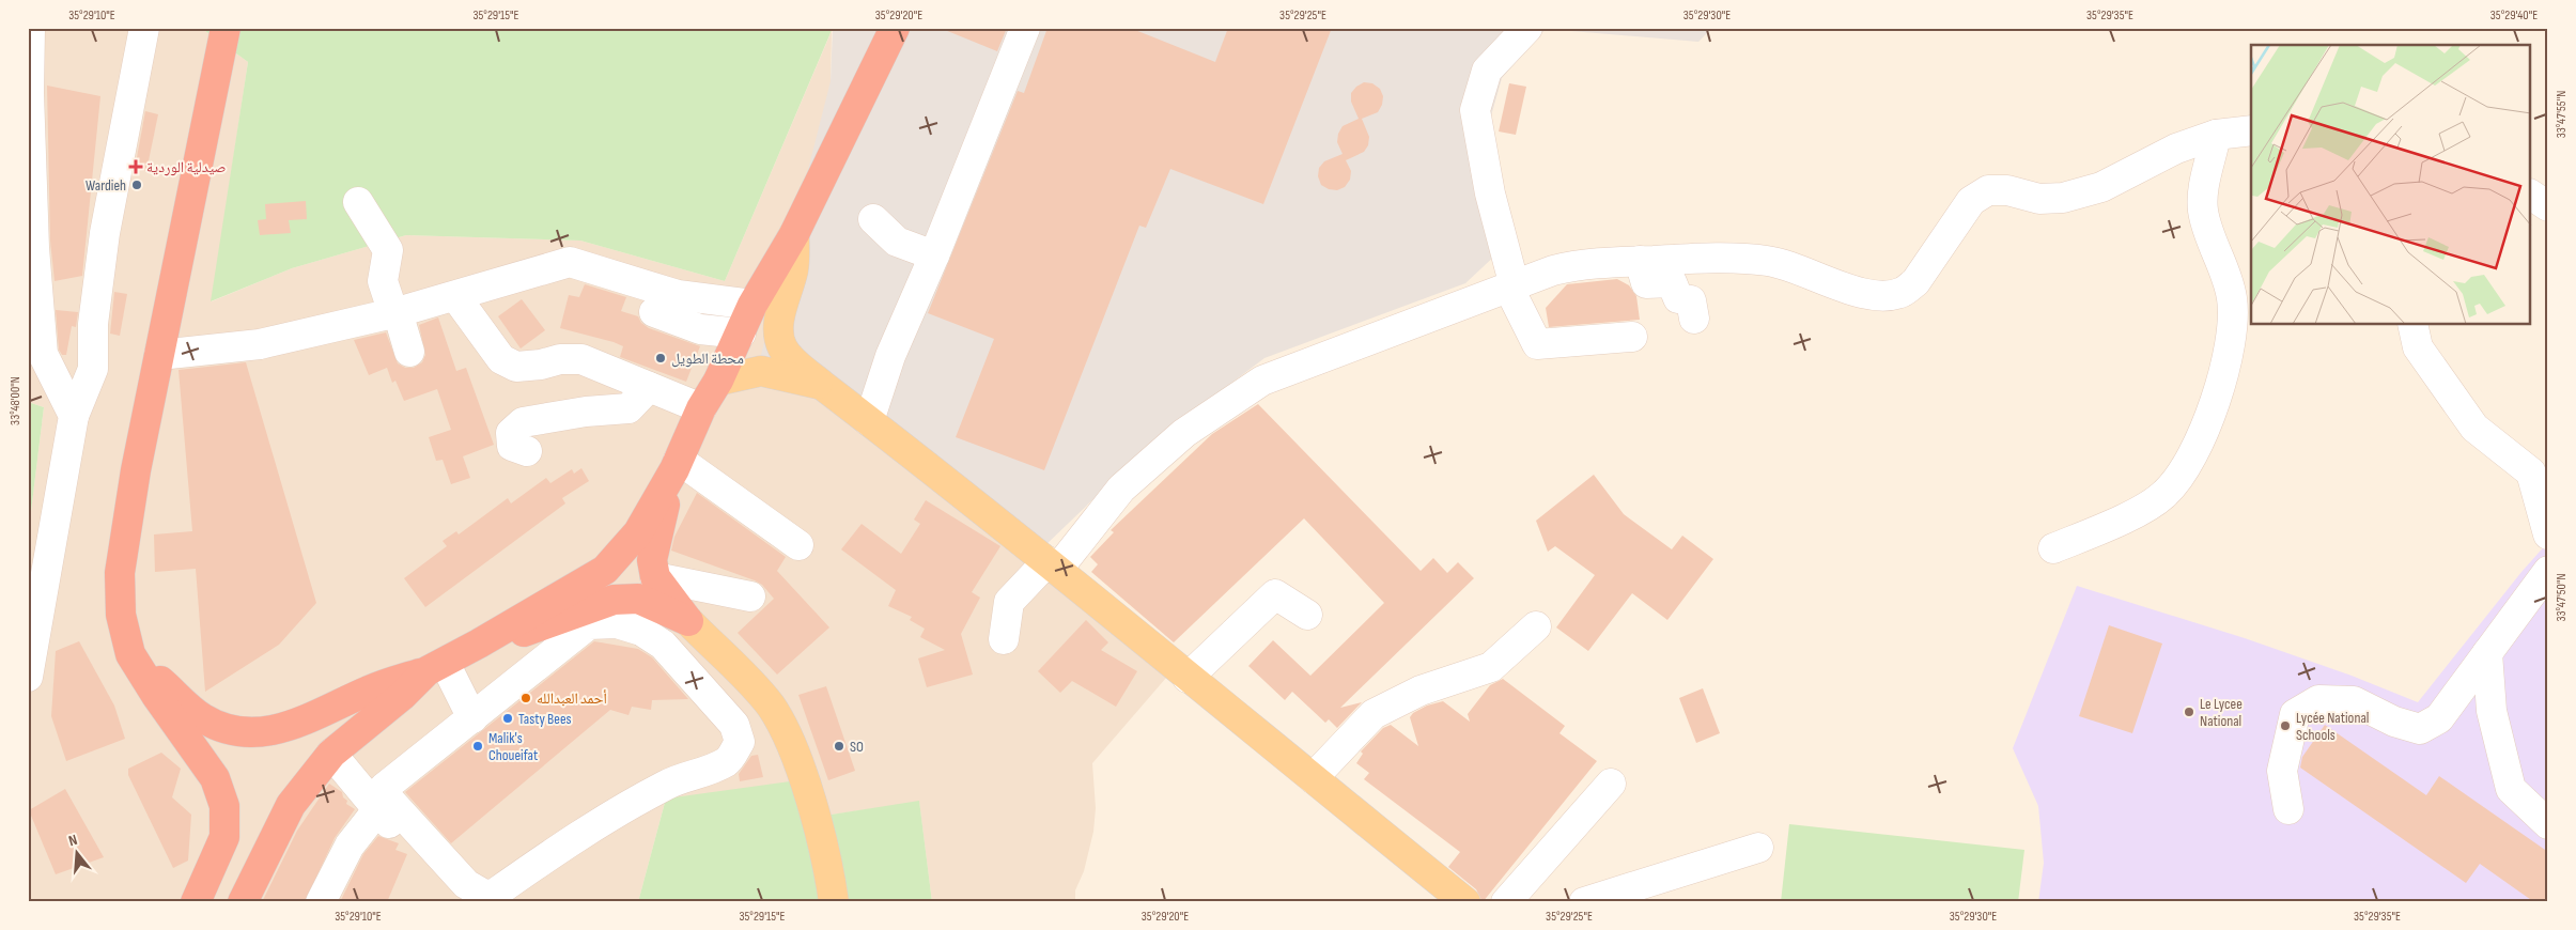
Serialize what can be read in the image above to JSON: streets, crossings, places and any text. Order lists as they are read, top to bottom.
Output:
{
  "places": {
    "health": ["صيدلية الوردية"],
    "other": [
      "Wardieh",
      "محطة الطويل",
      "أحمد العبدالله",
      "Le Lycee National",
      "Tasty Bees",
      "Lycée National Schools",
      "Malik's Choueifat",
      "SO"
    ]
  },
  "north": "top",
  "coordinates": [
    "35°29'10\"E",
    "35°29'15\"E",
    "35°29'20\"E",
    "35°29'25\"E",
    "35°29'30\"E",
    "35°29'35\"E",
    "35°29'40\"E",
    "33°47'55\"N",
    "33°48'00\"N",
    "33°47'50\"N"
  ]
}
